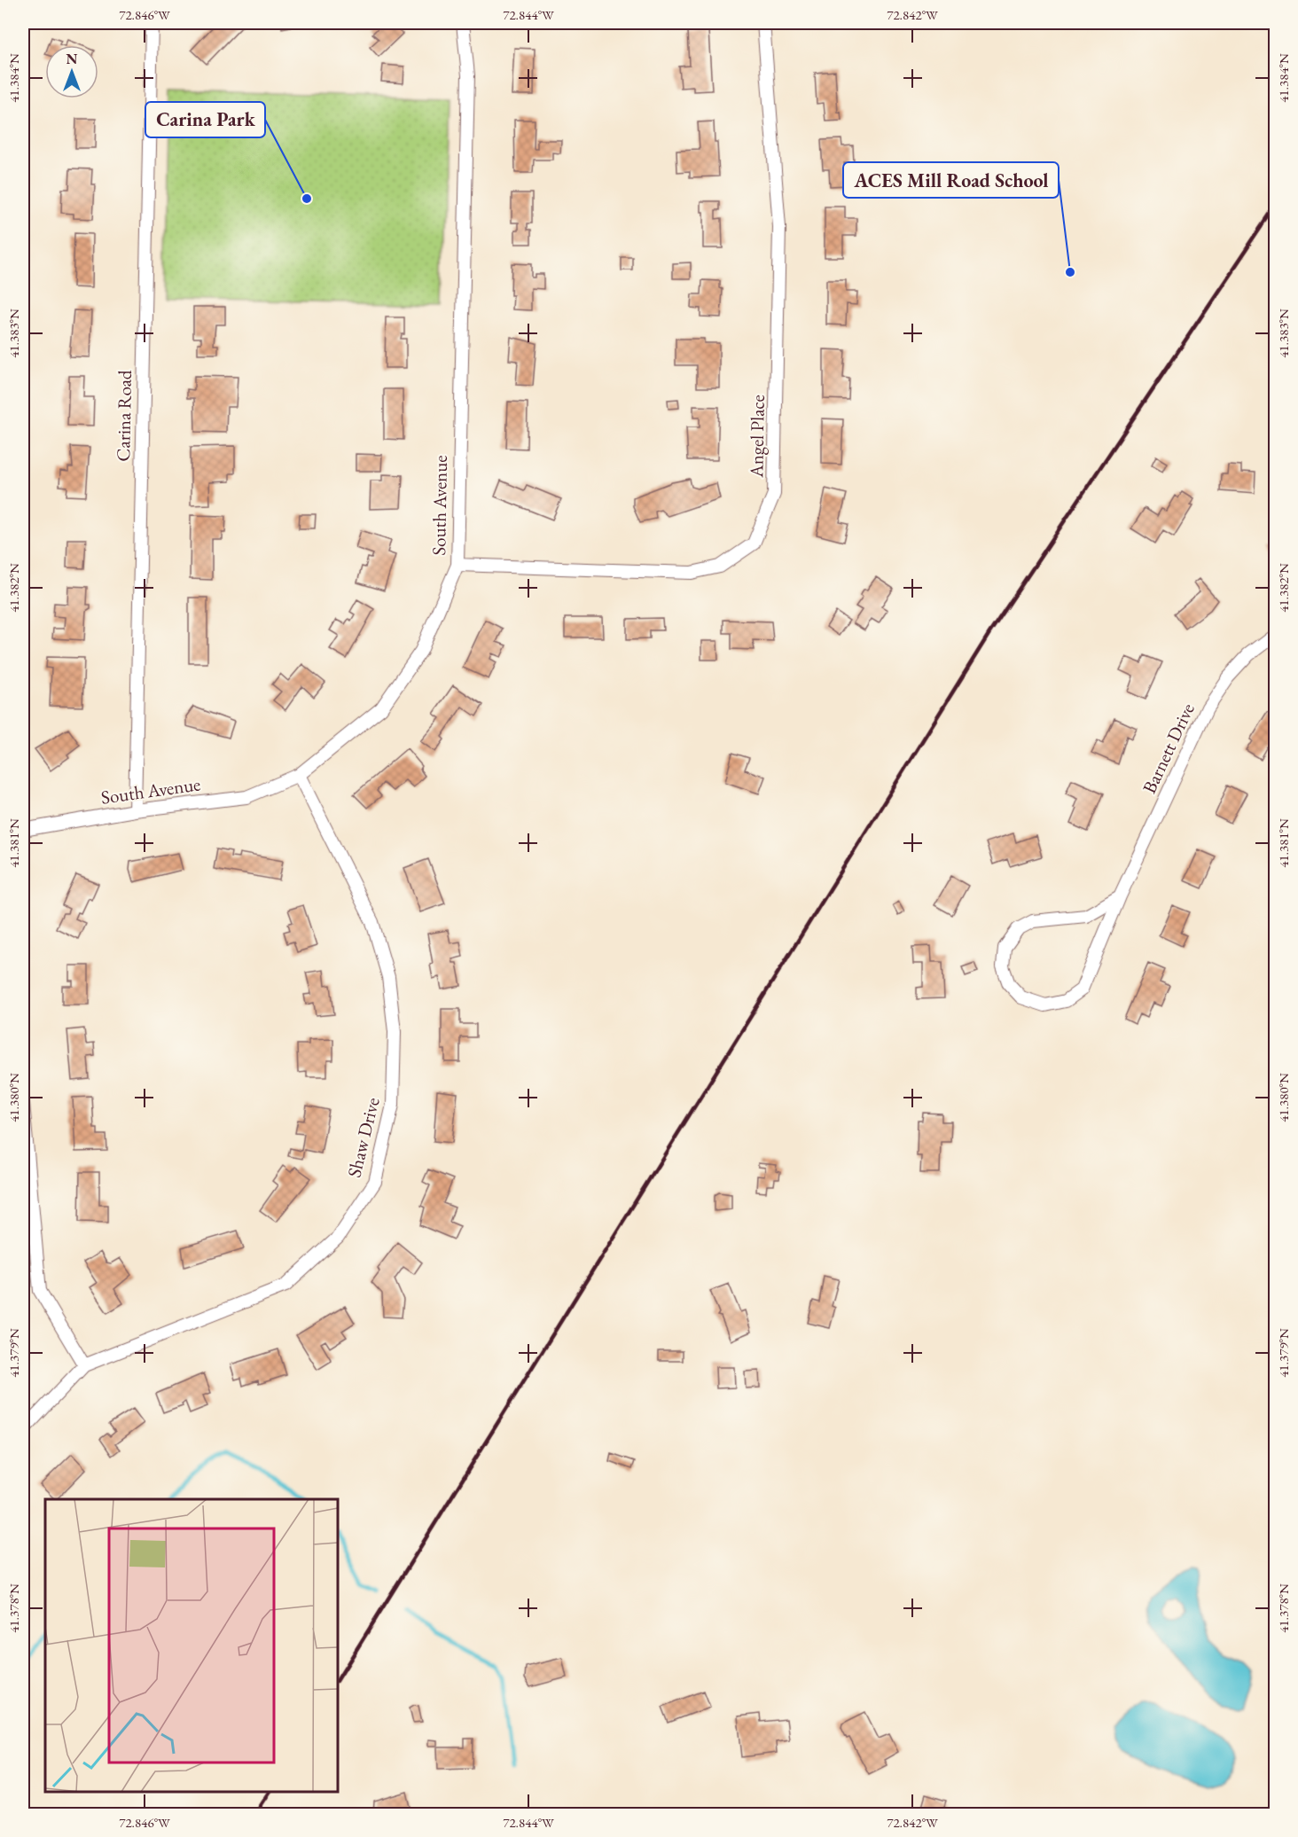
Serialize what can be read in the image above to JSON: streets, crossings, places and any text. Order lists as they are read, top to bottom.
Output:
{
  "streets": {
    "street": [
      "Carina Road",
      "Angel Place",
      "South Avenue",
      "Barnett Drive",
      "Shaw Drive"
    ]
  },
  "crossings": [
    ["Carina Road", "South Avenue"],
    ["Angel Place", "South Avenue"],
    ["South Avenue", "Shaw Drive"]
  ],
  "places": ["Carina Park", "ACES Mill Road School"],
  "north": "top",
  "coordinates": [
    "72.846°W",
    "72.844°W",
    "72.842°W",
    "41.384°N",
    "41.383°N",
    "41.382°N",
    "41.381°N",
    "41.380°N",
    "41.379°N",
    "41.378°N"
  ]
}
